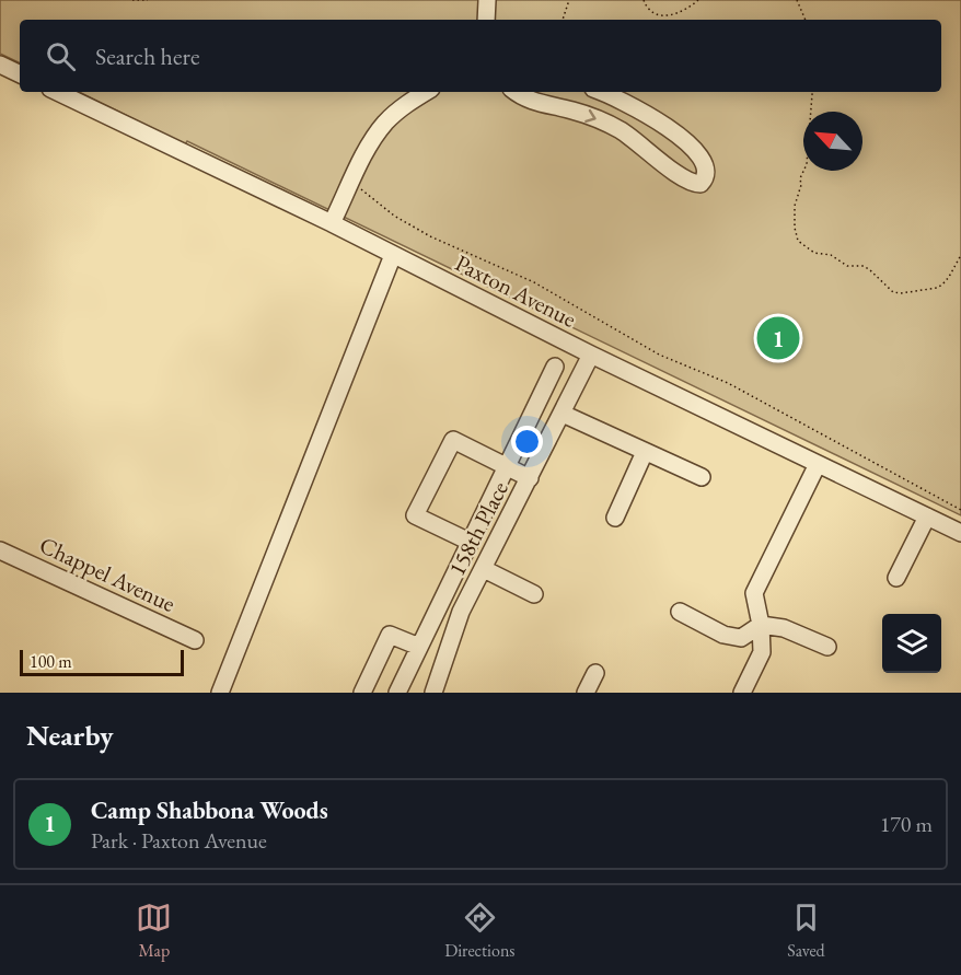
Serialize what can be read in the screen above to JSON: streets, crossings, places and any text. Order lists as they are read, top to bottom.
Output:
{
  "streets": {
    "street": ["Paxton Avenue", "158th Place", "Chappel Avenue"]
  },
  "crossings": [
    ["Paxton Avenue", "158th Place"]
  ],
  "scale_bar": "100 m",
  "north": "top left",
  "page": {
    "search": "Search here",
    "pins": "1",
    "scale": "100 m",
    "heading": "Nearby",
    "list": [
      {
        "mark": "1",
        "name": "Camp Shabbona Woods",
        "note": "Park · Paxton Avenue",
        "value": "170 m"
      }
    ],
    "nav": ["Map", "Directions", "Saved"]
  }
}
